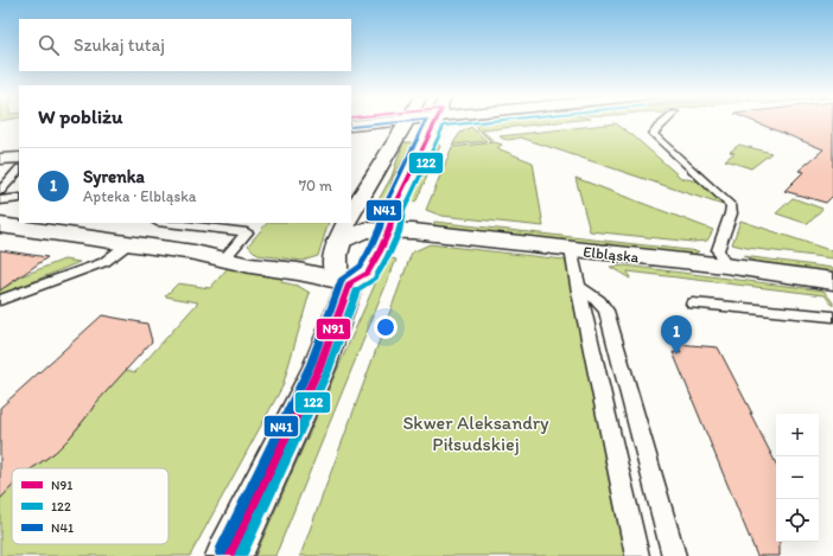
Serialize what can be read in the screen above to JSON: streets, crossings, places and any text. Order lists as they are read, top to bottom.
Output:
{
  "streets": {
    "street": ["Elbląska"]
  },
  "parks": ["Skwer Aleksandry Piłsudskiej"],
  "lines": ["transit line N91", "transit line 122", "transit line N41"],
  "legend": ["N91", "122", "N41"],
  "page": {
    "search": "Szukaj tutaj",
    "heading": "W pobliżu",
    "list": [
      {
        "mark": "1",
        "name": "Syrenka",
        "note": "Apteka · Elbląska",
        "value": "70 m"
      }
    ],
    "pins": "1",
    "map_buttons": ["+", "−"]
  }
}
